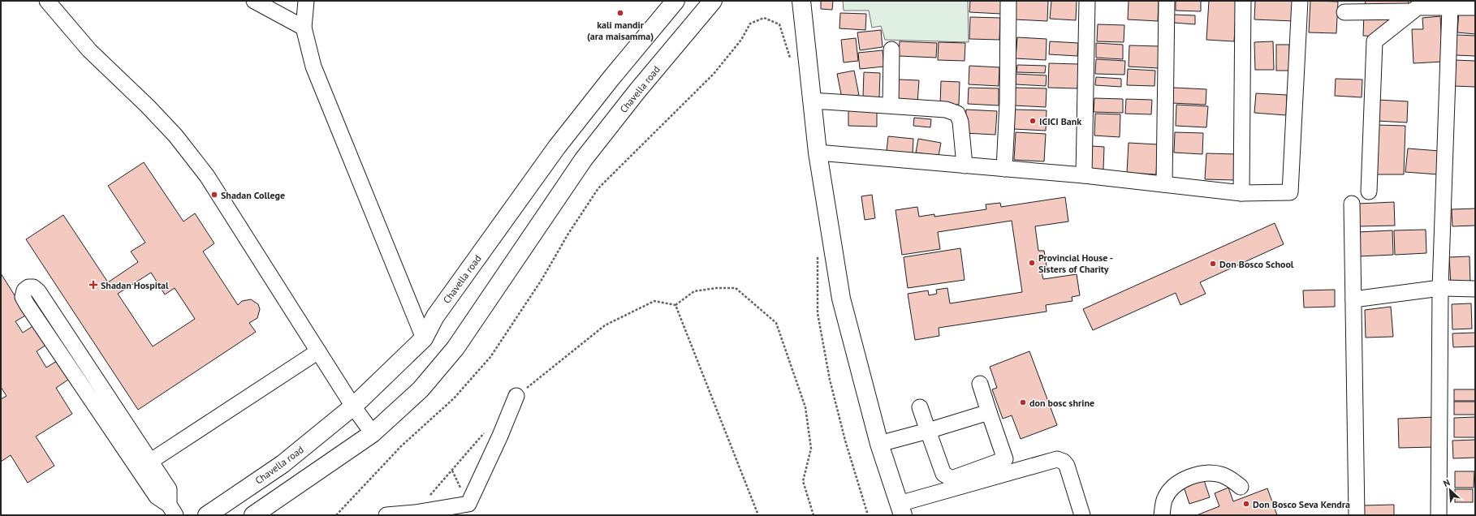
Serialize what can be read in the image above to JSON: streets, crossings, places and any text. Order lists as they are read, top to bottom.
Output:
{
  "streets": {
    "main road": ["Chavella road"]
  },
  "places": {
    "other": [
      "kali mandir (ara maisamma)",
      "ICICI Bank",
      "Shadan College",
      "Provincial House - Sisters of Charity",
      "Don Bosco School",
      "don bosc shrine",
      "Don Bosco Seva Kendra"
    ],
    "health": ["Shadan Hospital"]
  },
  "north": "top left"
}
